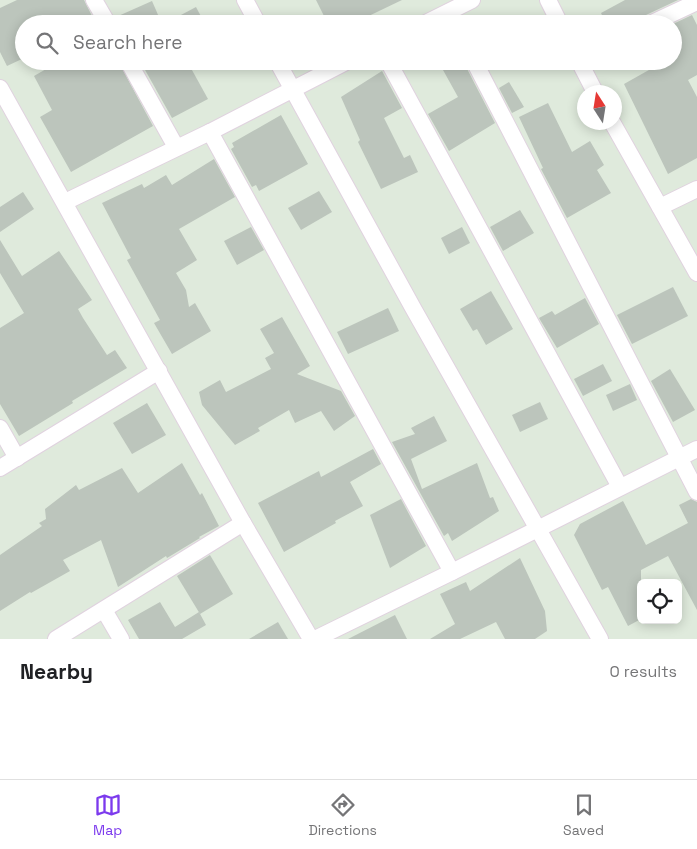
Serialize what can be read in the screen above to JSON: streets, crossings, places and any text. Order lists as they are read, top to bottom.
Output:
{
  "north": "top",
  "page": {
    "search": "Search here",
    "heading": ["Nearby", "0 results"],
    "nav": ["Map", "Directions", "Saved"]
  }
}
